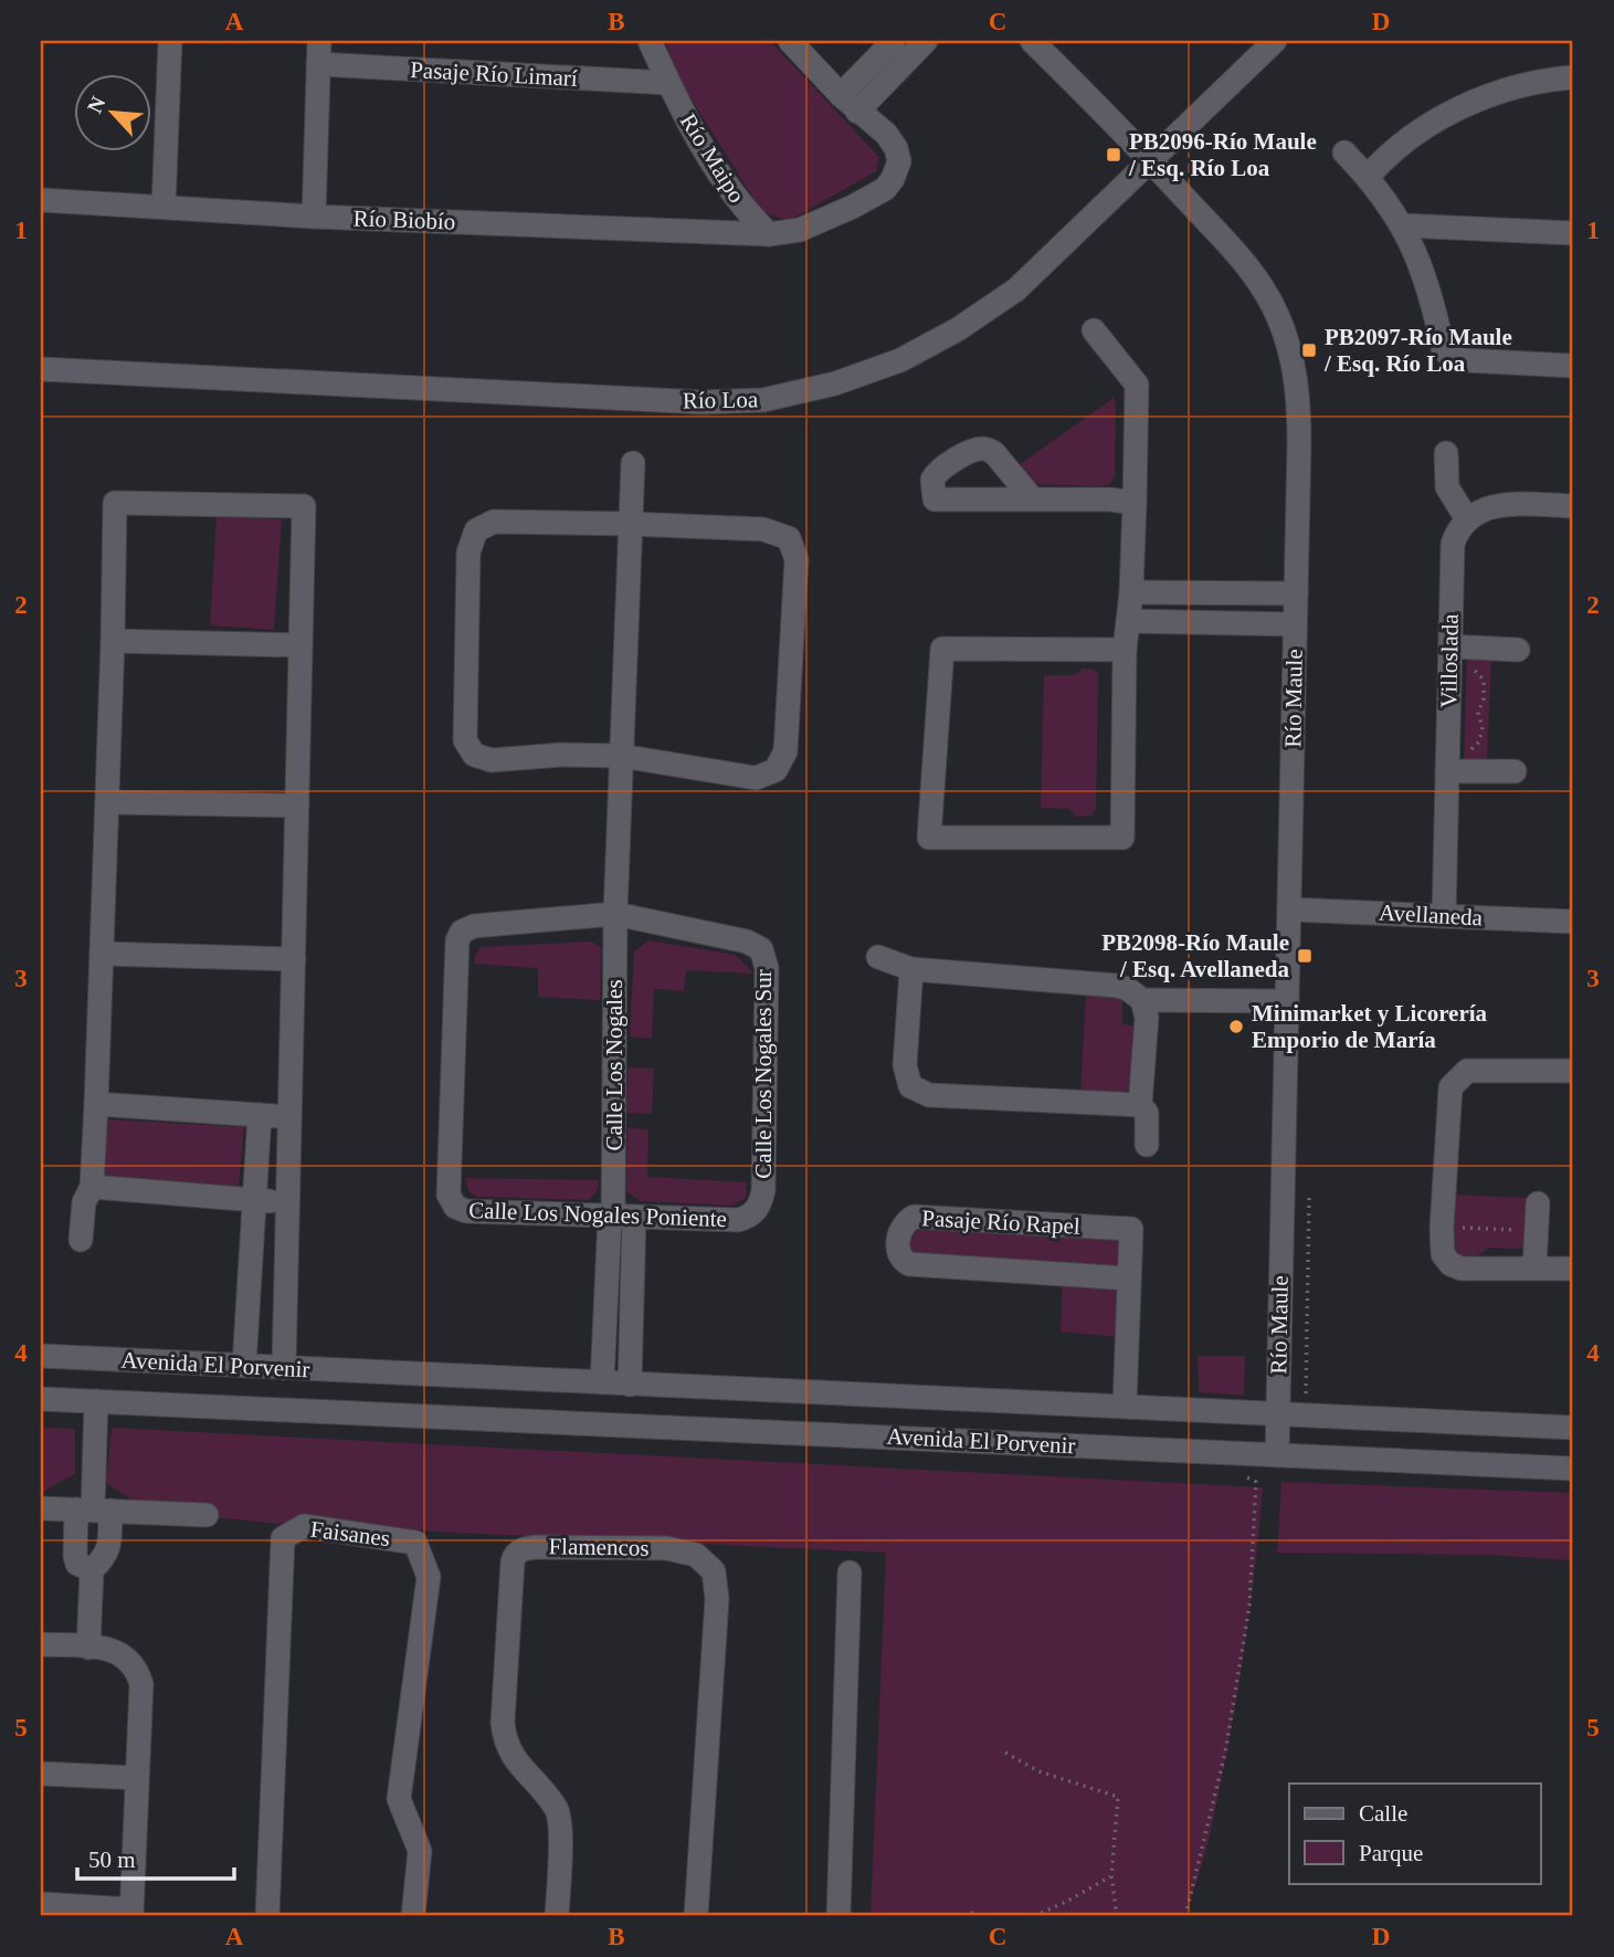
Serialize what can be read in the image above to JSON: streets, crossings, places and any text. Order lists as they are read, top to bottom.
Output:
{
  "streets": {
    "street": [
      "Pasaje Río Limarí",
      "Río Maipo",
      "Río Biobío",
      "Río Loa",
      "Villoslada",
      "Río Maule",
      "Avellaneda",
      "Calle Los Nogales",
      "Calle Los Nogales Sur",
      "Calle Los Nogales Poniente",
      "Pasaje Río Rapel",
      "Avenida El Porvenir",
      "Faisanes",
      "Flamencos"
    ]
  },
  "crossings": [
    ["Pasaje Río Limarí", "Río Maipo"],
    ["Río Maipo", "Río Biobío"],
    ["Río Loa", "Río Maule"],
    ["Villoslada", "Avellaneda"],
    ["Río Maule", "Avellaneda"],
    ["Río Maule", "Avenida El Porvenir"],
    ["Calle Los Nogales", "Calle Los Nogales Sur"],
    ["Calle Los Nogales", "Calle Los Nogales Poniente"],
    ["Calle Los Nogales", "Avenida El Porvenir"],
    ["Calle Los Nogales Sur", "Calle Los Nogales Poniente"]
  ],
  "places": {
    "transit": ["PB2096-Río Maule / Esq. Río Loa", "PB2097-Río Maule / Esq. Río Loa", "PB2098-Río Maule / Esq. Avellaneda"],
    "other": ["Minimarket y Licorería Emporio de María"]
  },
  "legend": ["Calle", "Parque"],
  "scale_bar": "50 m",
  "north": "top left",
  "grid": {
    "columns": [
      "A",
      "B",
      "C",
      "D"
    ],
    "rows": [
      "1",
      "2",
      "3",
      "4",
      "5"
    ]
  }
}
